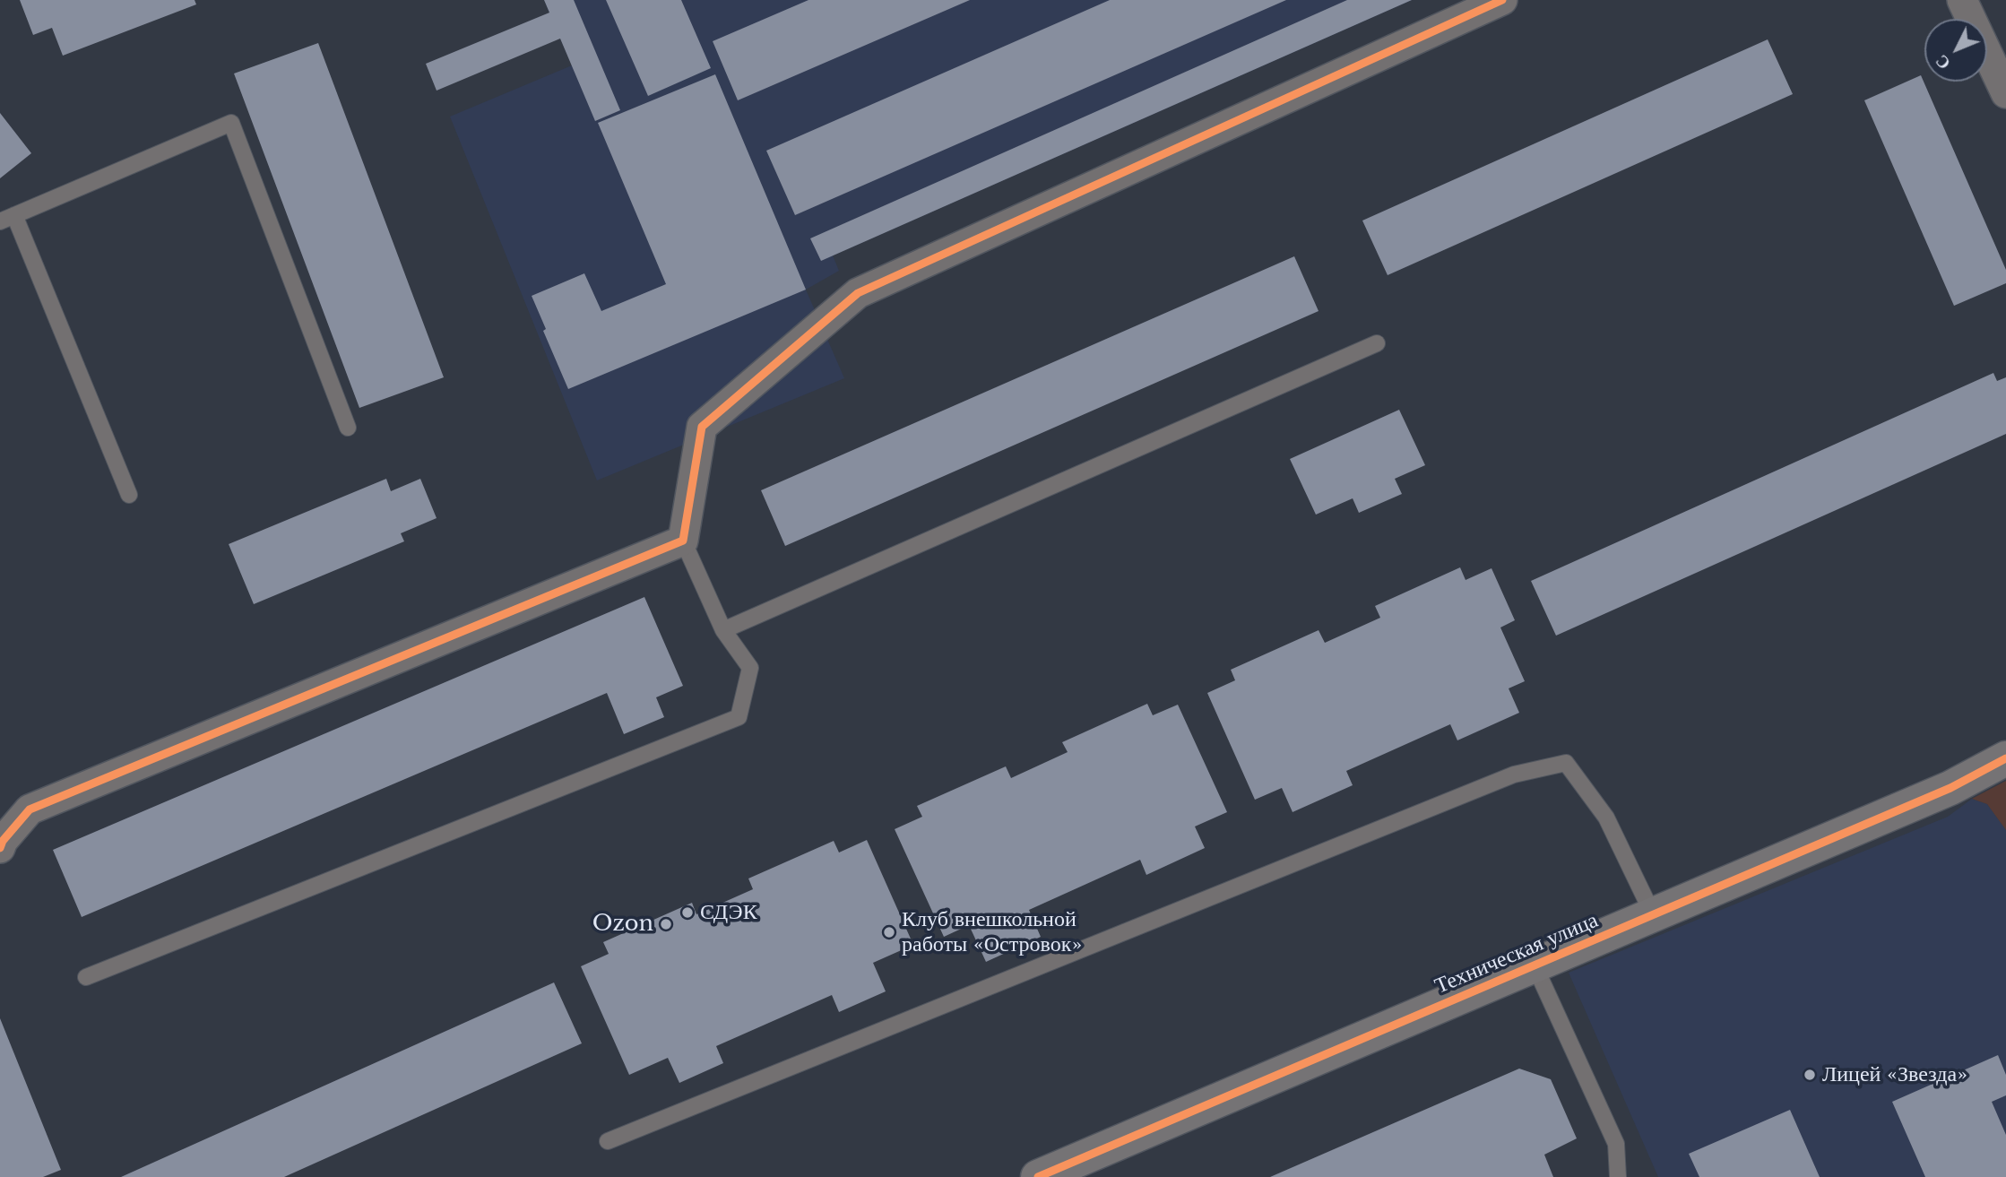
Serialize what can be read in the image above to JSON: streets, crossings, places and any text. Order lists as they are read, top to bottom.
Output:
{
  "streets": {
    "street": ["Техническая улица"]
  },
  "places": [
    "СДЭК",
    "Ozon",
    "Клуб внешкольной работы «Островок»",
    "Лицей «Звезда»"
  ],
  "north": "bottom left"
}
